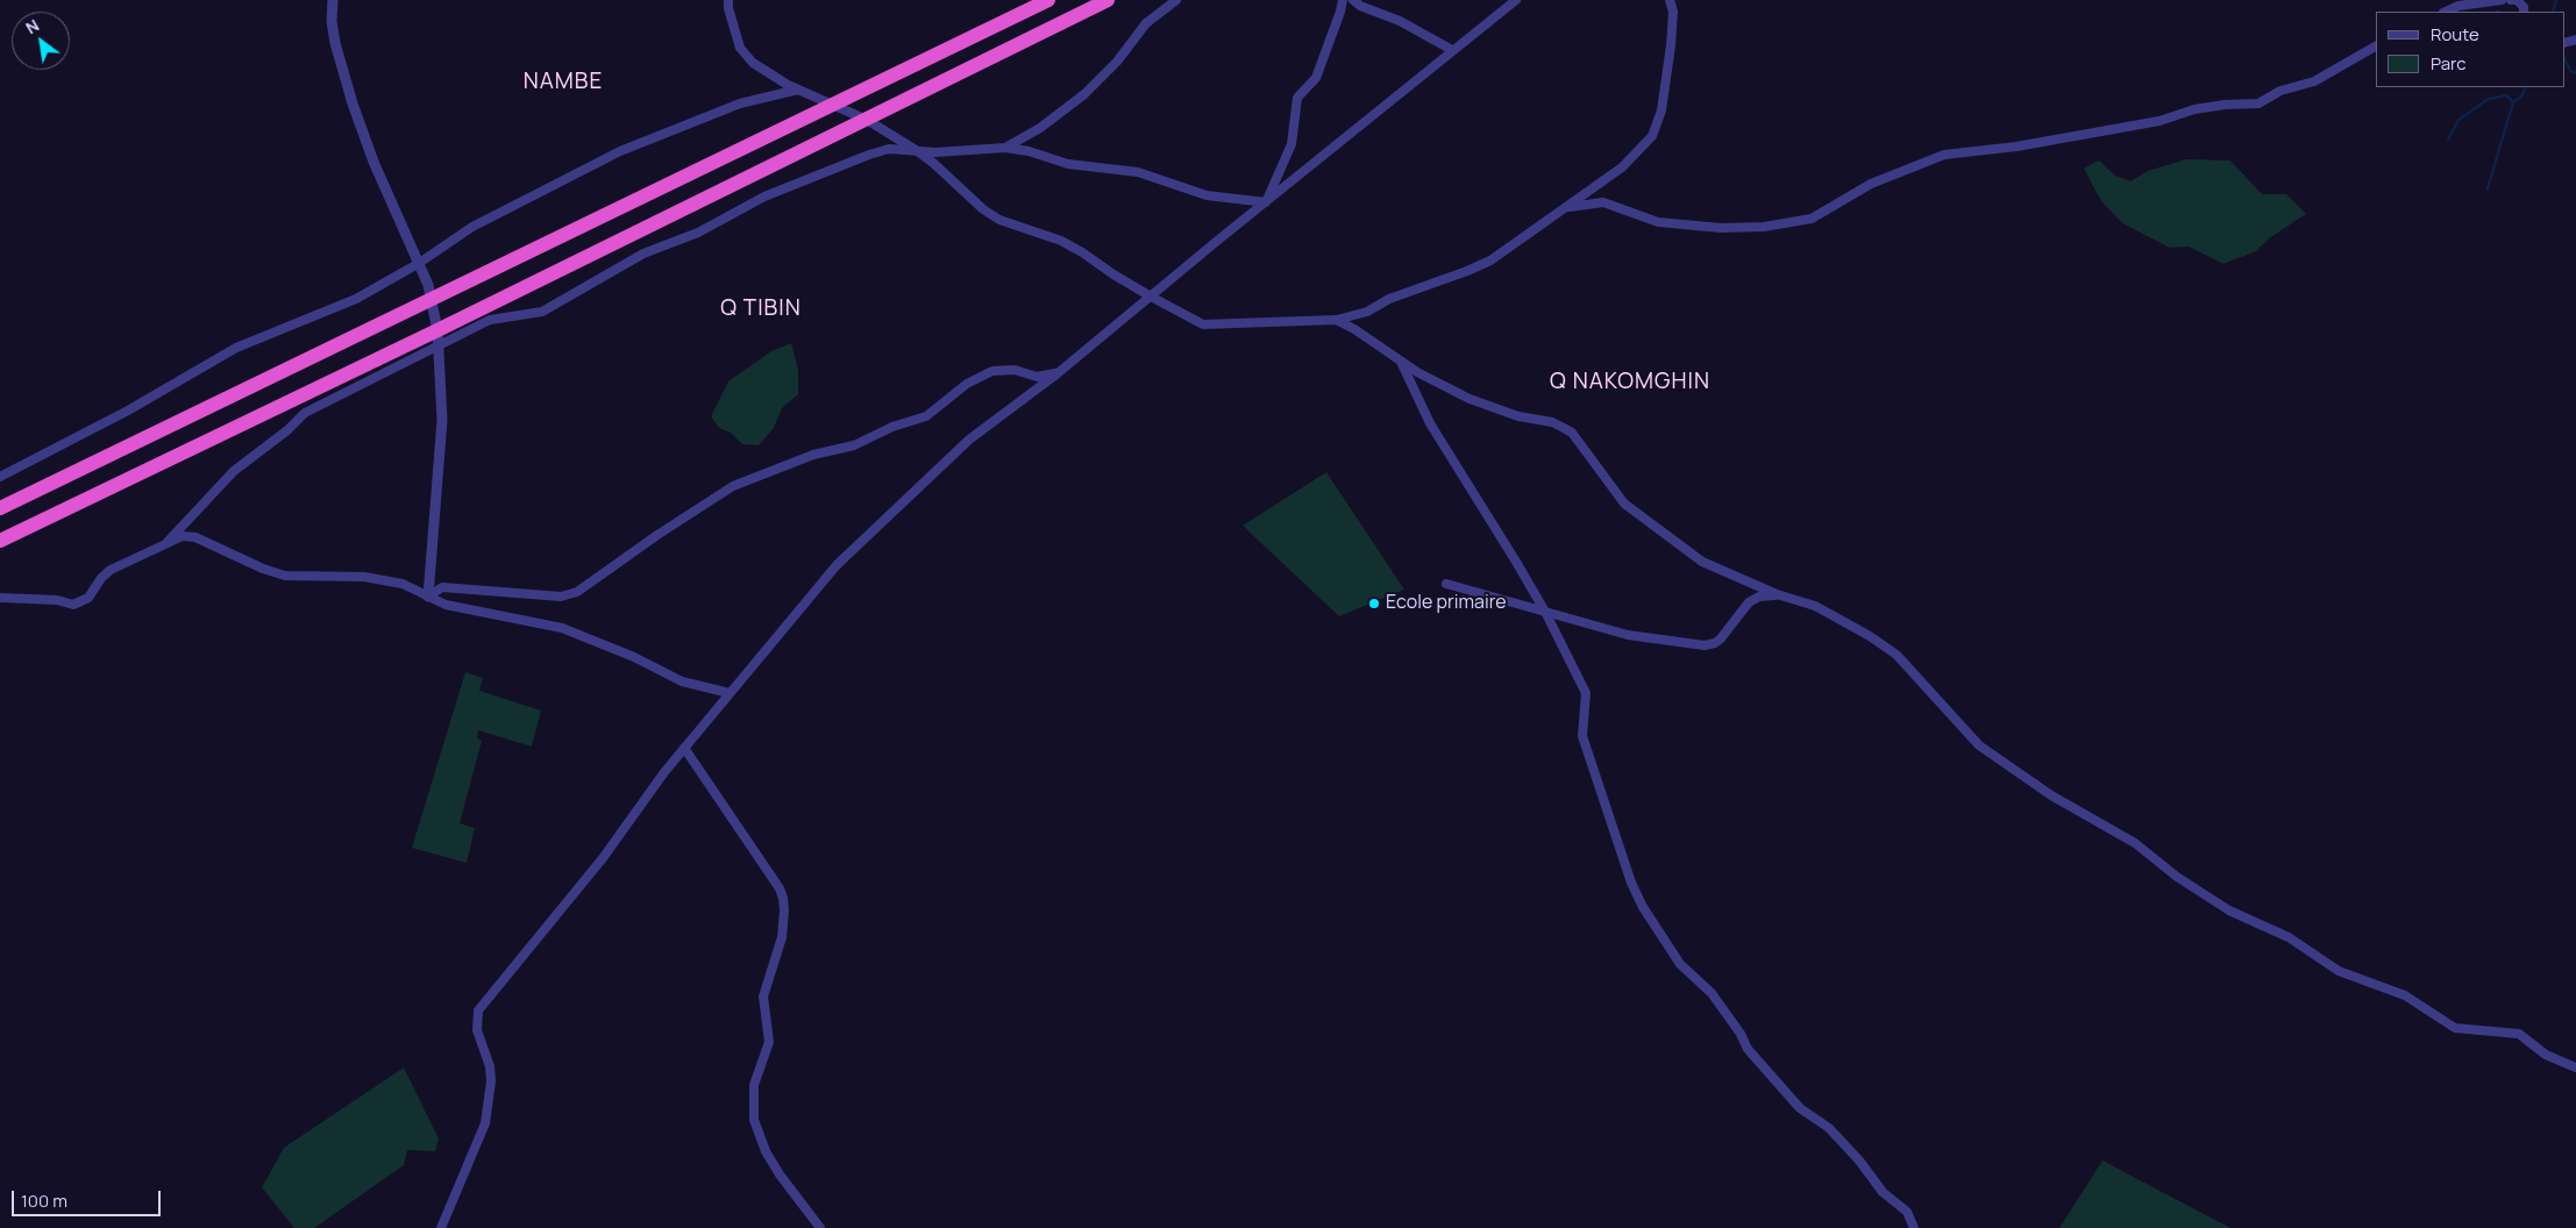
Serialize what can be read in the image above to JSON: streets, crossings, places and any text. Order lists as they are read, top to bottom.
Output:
{
  "districts": ["NAMBE", "Q TIBIN", "Q NAKOMGHIN"],
  "places": ["Ecole primaire"],
  "legend": ["Route", "Parc"],
  "scale_bar": "100 m",
  "north": "top left"
}
